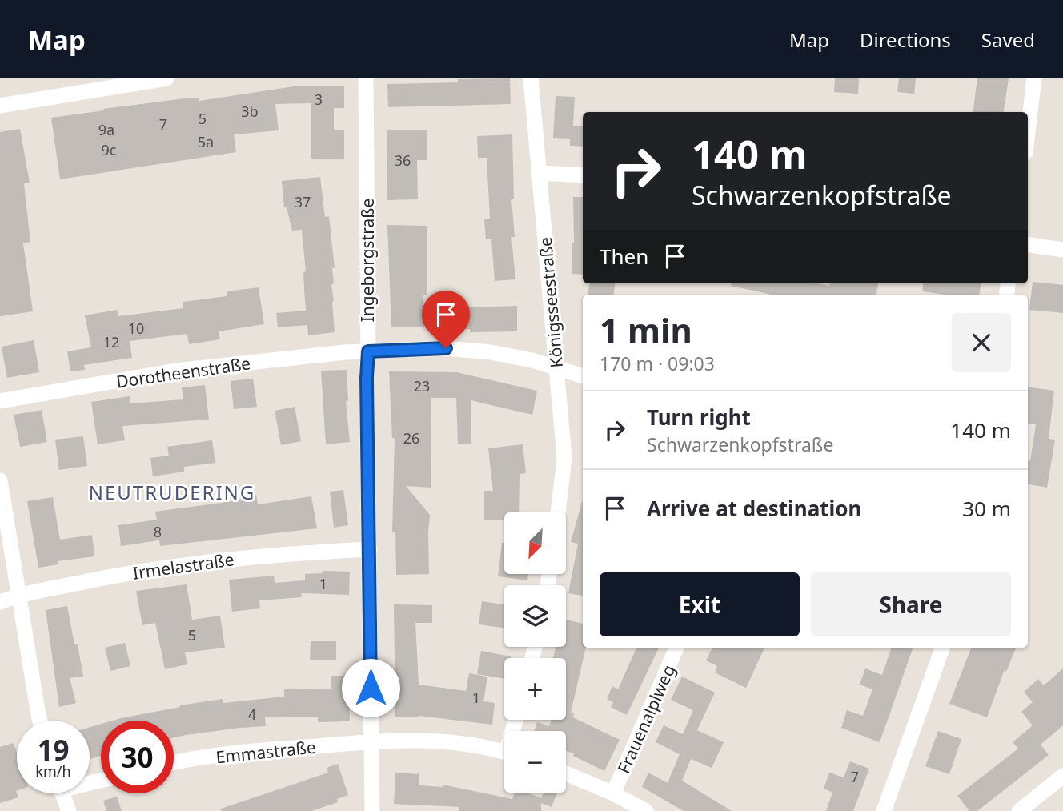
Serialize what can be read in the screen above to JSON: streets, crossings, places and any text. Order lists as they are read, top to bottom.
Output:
{
  "streets": {
    "street": [
      "Ingeborgstraße",
      "Königsseestraße",
      "Dorotheenstraße",
      "Irmelastraße",
      "Frauenalplweg",
      "Emmastraße"
    ]
  },
  "crossings": [
    ["Ingeborgstraße", "Dorotheenstraße"],
    ["Ingeborgstraße", "Irmelastraße"],
    ["Ingeborgstraße", "Emmastraße"],
    ["Königsseestraße", "Dorotheenstraße"]
  ],
  "districts": ["NEUTRUDERING"],
  "house_numbers": [
    "3",
    "3b",
    "5",
    "7",
    "9a",
    "5a",
    "9c",
    "36",
    "37",
    "10",
    "12",
    "23",
    "26",
    "8",
    "1",
    "5",
    "1",
    "4",
    "7"
  ],
  "north": "bottom left",
  "page": {
    "header": "Map",
    "nav": ["Map", "Directions", "Saved"],
    "turn": ["140 m", "Schwarzenkopfstraße"],
    "then": "Then",
    "heading": ["1 min", "170 m · 09:03"],
    "list": [
      {
        "name": "Turn right",
        "note": "Schwarzenkopfstraße",
        "value": "140 m"
      },
      {
        "name": "Arrive at destination",
        "value": "30 m"
      }
    ],
    "map_buttons": ["+", "−"],
    "buttons": ["Exit", "Share"],
    "speed": "19 km/h",
    "limit": "30"
  }
}
